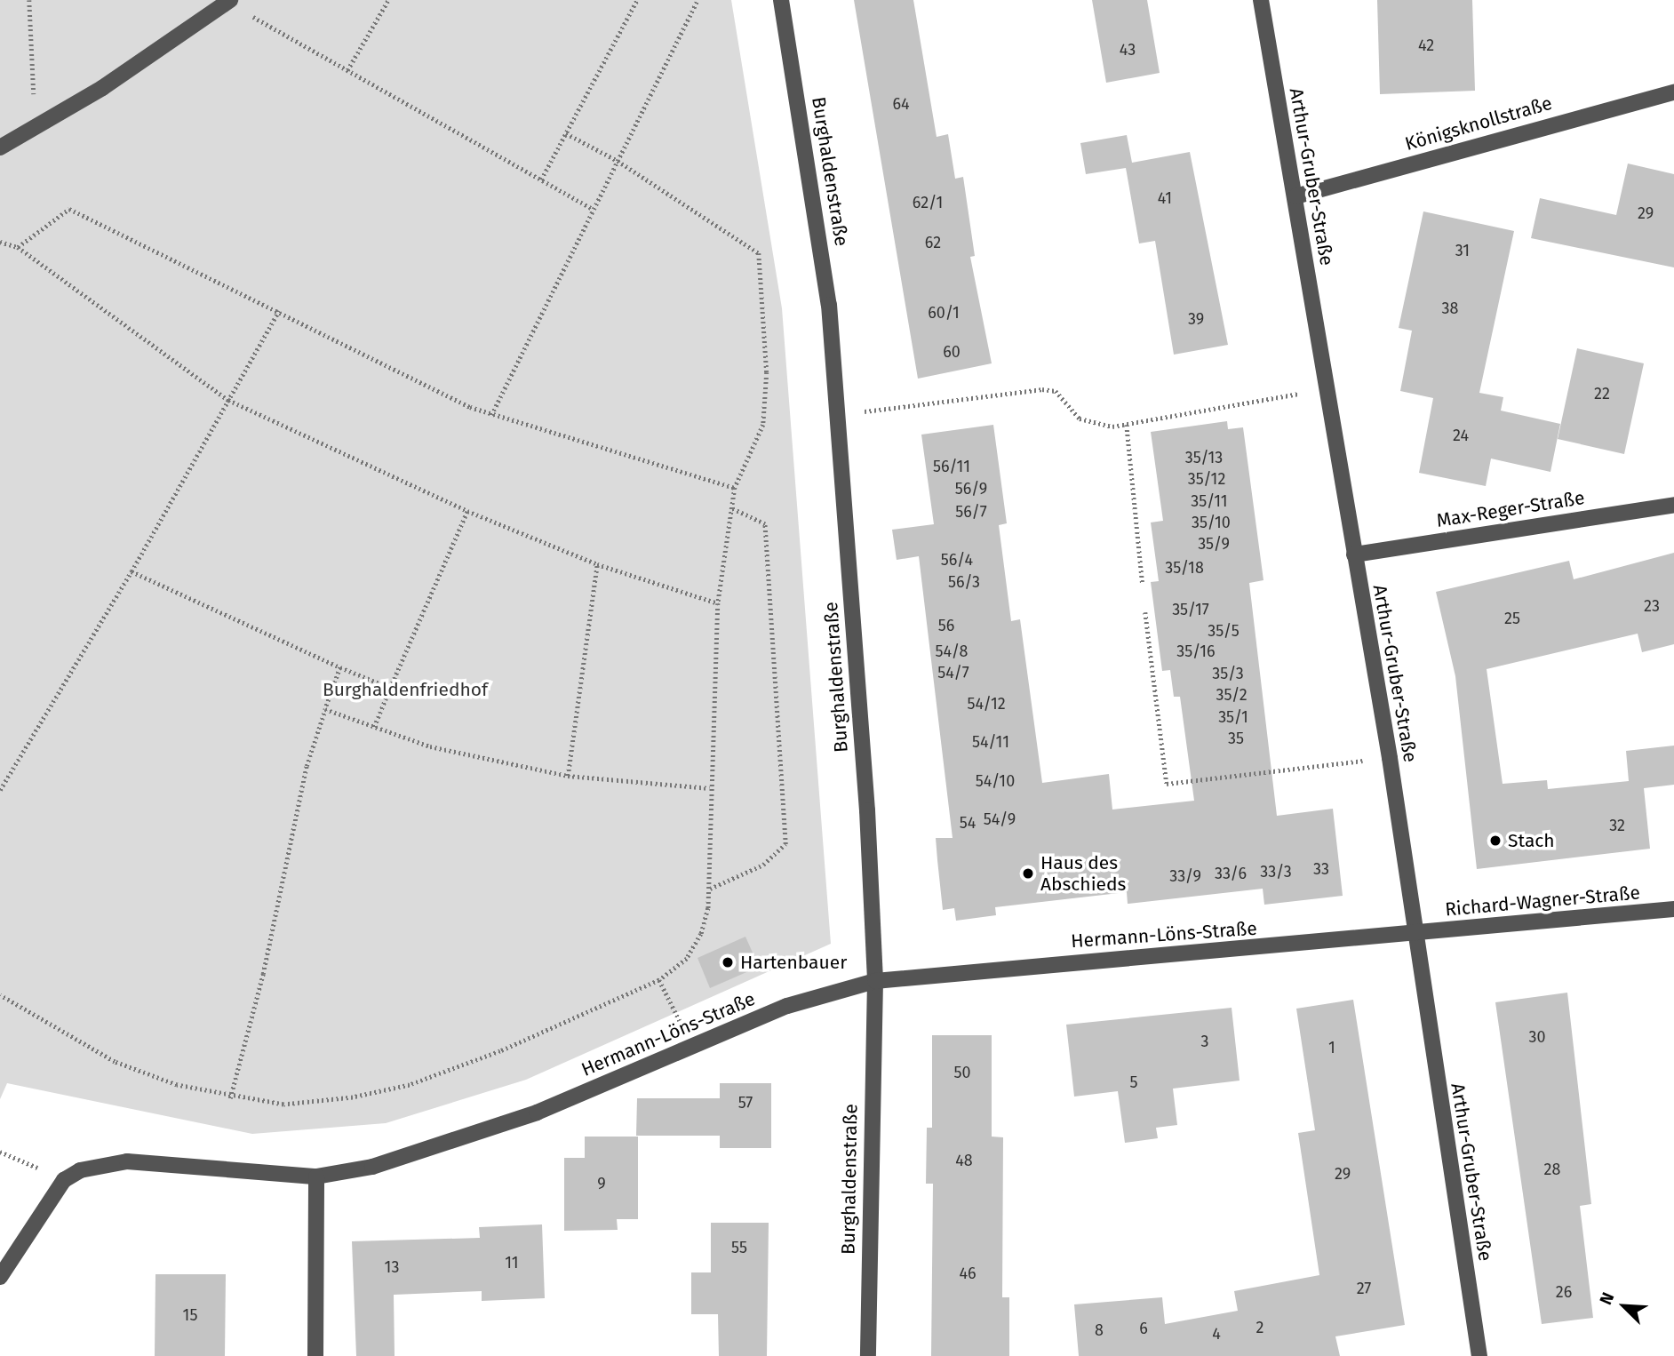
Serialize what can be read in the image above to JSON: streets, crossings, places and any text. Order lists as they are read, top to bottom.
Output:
{
  "streets": {
    "street": [
      "Königsknollstraße",
      "Burghaldenstraße",
      "Arthur-Gruber-Straße",
      "Max-Reger-Straße",
      "Richard-Wagner-Straße",
      "Hermann-Löns-Straße"
    ]
  },
  "crossings": [
    ["Königsknollstraße", "Arthur-Gruber-Straße"],
    ["Burghaldenstraße", "Hermann-Löns-Straße"],
    ["Arthur-Gruber-Straße", "Max-Reger-Straße"],
    ["Arthur-Gruber-Straße", "Richard-Wagner-Straße"],
    ["Arthur-Gruber-Straße", "Hermann-Löns-Straße"],
    ["Richard-Wagner-Straße", "Hermann-Löns-Straße"]
  ],
  "parks": ["Burghaldenfriedhof"],
  "places": ["Stach", "Haus des Abschieds", "Hartenbauer"],
  "house_numbers": [
    "42",
    "43",
    "64",
    "41",
    "62/1",
    "29",
    "62",
    "31",
    "38",
    "60/1",
    "39",
    "60",
    "22",
    "24",
    "35/13",
    "56/11",
    "35/12",
    "56/9",
    "35/11",
    "56/7",
    "35/10",
    "35/9",
    "56/4",
    "35/18",
    "56/3",
    "23",
    "35/17",
    "25",
    "56",
    "35/5",
    "54/8",
    "35/16",
    "54/7",
    "35/3",
    "35/2",
    "54/12",
    "35/1",
    "35",
    "54/11",
    "54/10",
    "54/9",
    "54",
    "32",
    "33",
    "33/3",
    "33/6",
    "33/9",
    "30",
    "3",
    "1",
    "50",
    "5",
    "57",
    "48",
    "28",
    "29",
    "9",
    "55",
    "11",
    "13",
    "46",
    "27",
    "26",
    "15",
    "2",
    "6",
    "8",
    "4"
  ],
  "north": "top left"
}
